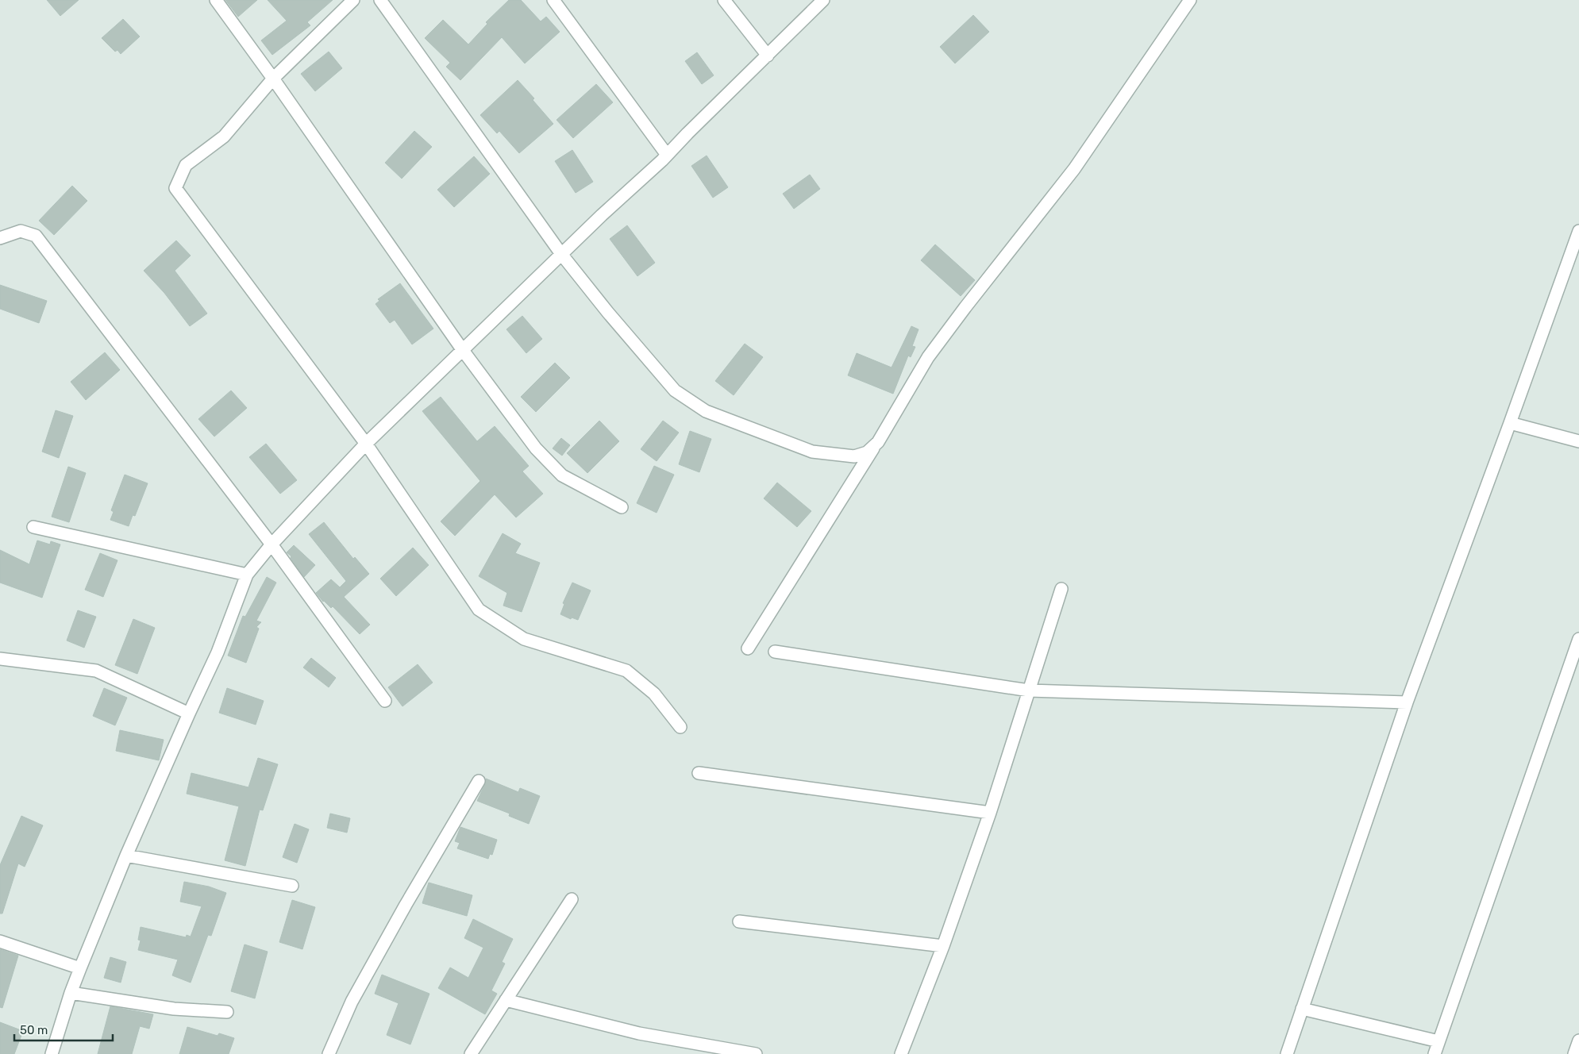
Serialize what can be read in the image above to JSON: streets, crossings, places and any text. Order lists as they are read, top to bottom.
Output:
{
  "scale_bar": "50 m"
}
